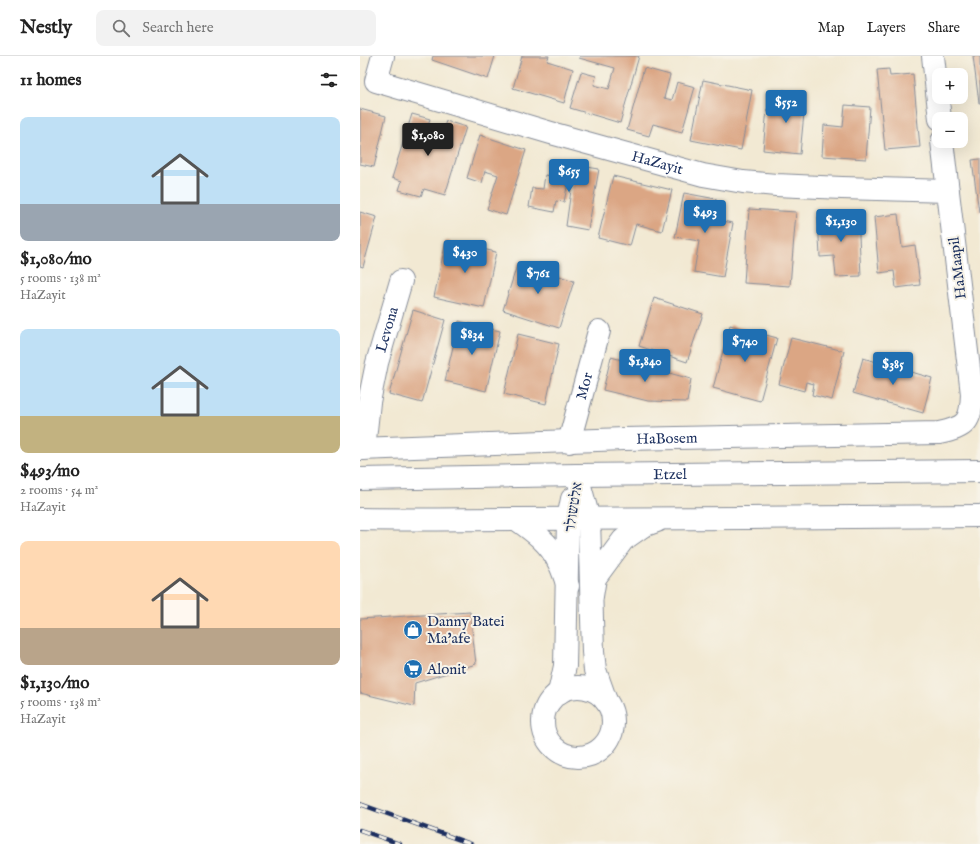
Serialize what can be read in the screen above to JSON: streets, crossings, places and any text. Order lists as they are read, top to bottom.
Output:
{
  "streets": {
    "street": [
      "HaZayit",
      "HaMaapil",
      "Levona",
      "Mor",
      "HaBosem",
      "Etzel",
      "אלטשולר"
    ]
  },
  "crossings": [
    ["HaZayit", "HaMaapil"],
    ["HaMaapil", "HaBosem"],
    ["Levona", "HaBosem"],
    ["Mor", "HaBosem"],
    ["Etzel", "אלטשולר"]
  ],
  "places": {
    "shop": ["Danny Batei Ma'afe"],
    "supermarket": ["Alonit"]
  },
  "page": {
    "header": "Nestly",
    "search": "Search here",
    "nav": ["Map", "Layers", "Share"],
    "heading": "11 homes",
    "map_buttons": ["+", "−"],
    "price": [
      "$552",
      "$1,080",
      "$655",
      "$493",
      "$1,130",
      "$430",
      "$761",
      "$834",
      "$740",
      "$1,840",
      "$385"
    ],
    "list": [
      {
        "name": "$1,080/mo",
        "note": "5 rooms · 138 m² · HaZayit"
      },
      {
        "name": "$493/mo",
        "note": "2 rooms · 54 m² · HaZayit"
      },
      {
        "name": "$1,130/mo",
        "note": "5 rooms · 138 m² · HaZayit"
      }
    ]
  }
}
